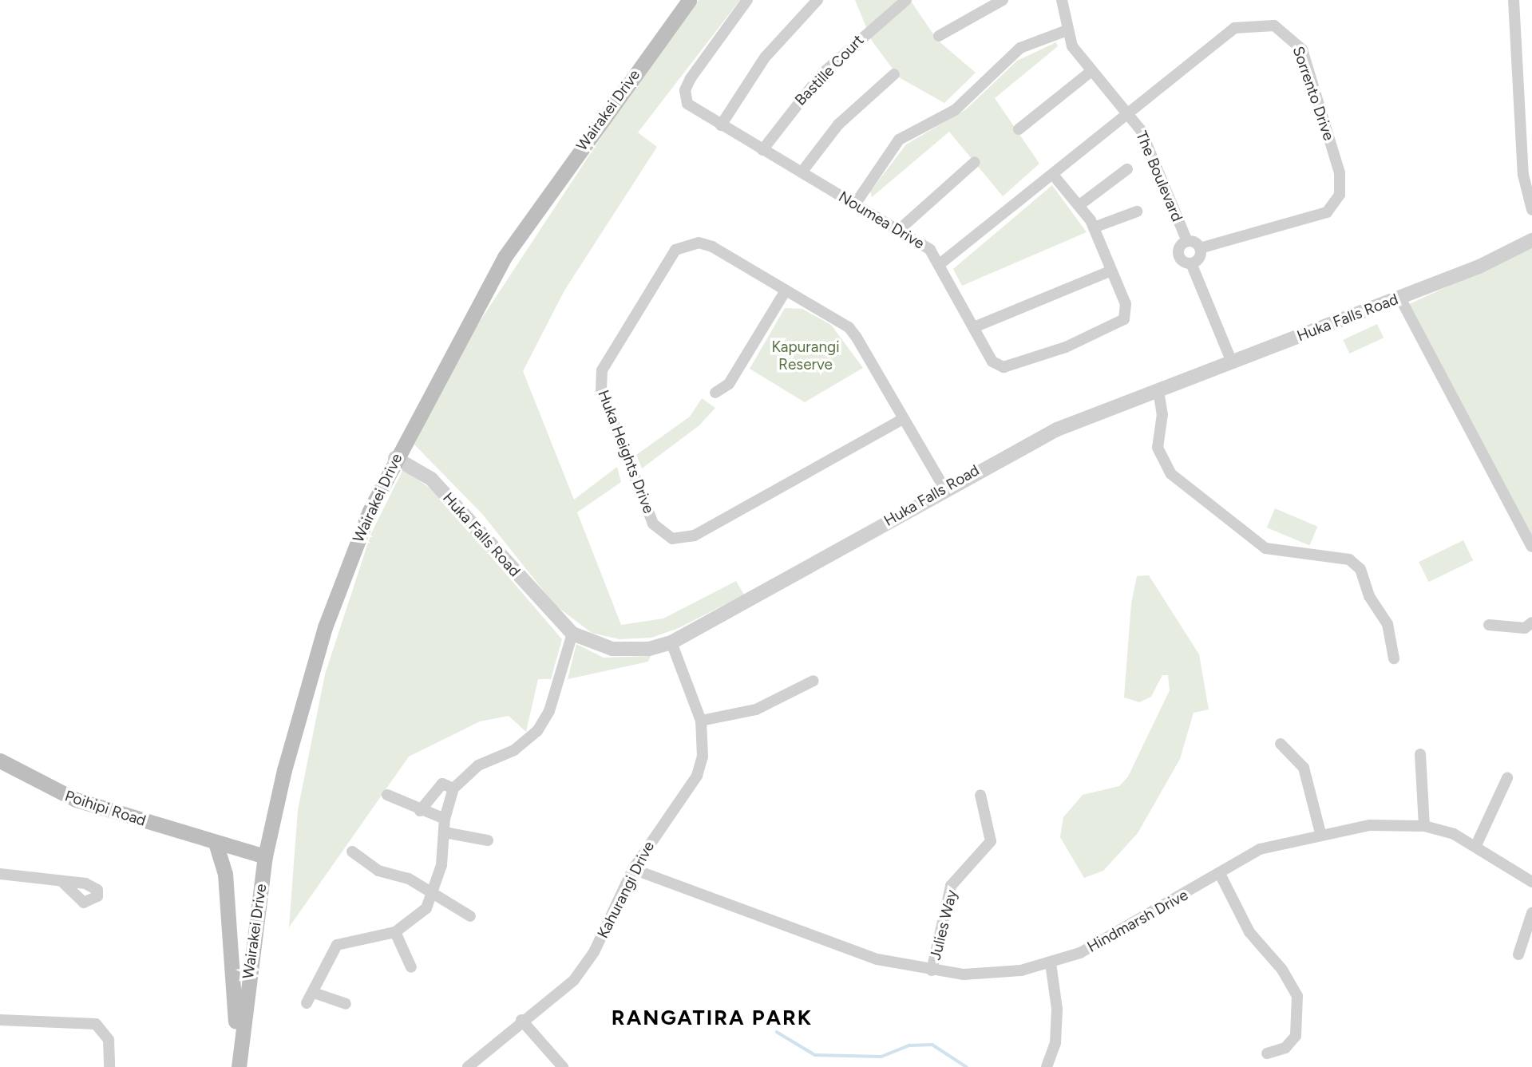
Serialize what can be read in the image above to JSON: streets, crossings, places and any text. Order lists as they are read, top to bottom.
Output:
{
  "streets": {
    "main road": ["Wairakei Drive", "Poihipi Road"],
    "street": [
      "Bastille Court",
      "Sorrento Drive",
      "The Boulevard",
      "Noumea Drive",
      "Huka Falls Road",
      "Huka Heights Drive",
      "Kahurangi Drive",
      "Hindmarsh Drive",
      "Julies Way"
    ]
  },
  "crossings": [
    ["Bastille Court", "Noumea Drive"],
    ["Sorrento Drive", "The Boulevard"],
    ["Wairakei Drive", "Huka Falls Road"],
    ["Wairakei Drive", "Poihipi Road"],
    ["The Boulevard", "Huka Falls Road"],
    ["Huka Falls Road", "Huka Heights Drive"],
    ["Huka Falls Road", "Kahurangi Drive"],
    ["Kahurangi Drive", "Hindmarsh Drive"],
    ["Hindmarsh Drive", "Julies Way"]
  ],
  "districts": ["RANGATIRA PARK"],
  "parks": ["Kapurangi Reserve"]
}
